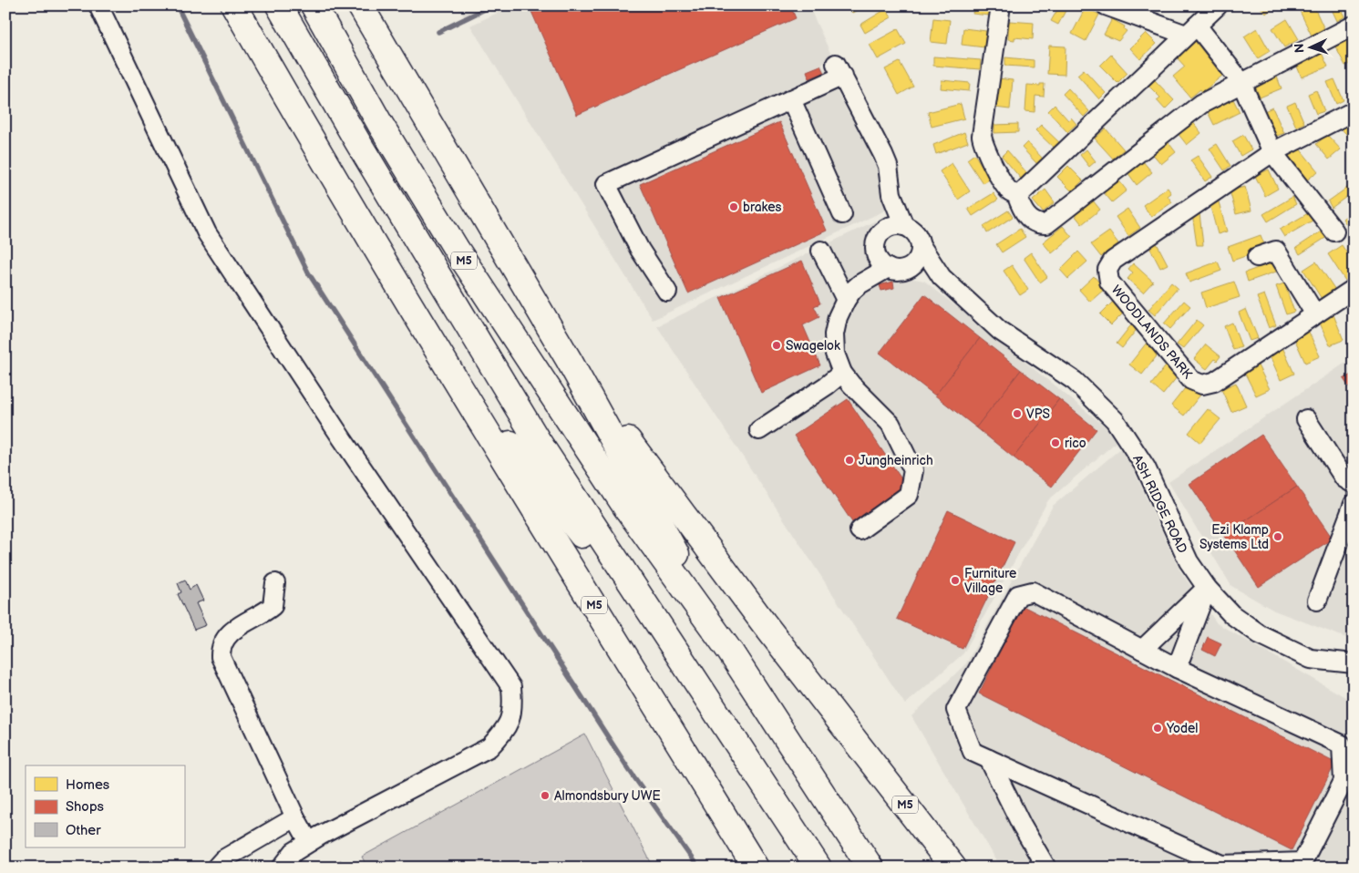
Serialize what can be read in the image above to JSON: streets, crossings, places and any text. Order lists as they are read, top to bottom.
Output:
{
  "streets": {
    "highway": ["M5"],
    "street": ["WOODLANDS PARK", "ASH RIDGE ROAD"]
  },
  "places": [
    "brakes",
    "Swagelok",
    "VPS",
    "rico",
    "Jungheinrich",
    "Ezi Klamp Systems Ltd",
    "Furniture Village",
    "Yodel",
    "Almondsbury UWE"
  ],
  "legend": ["Homes", "Shops", "Other"],
  "north": "left"
}
